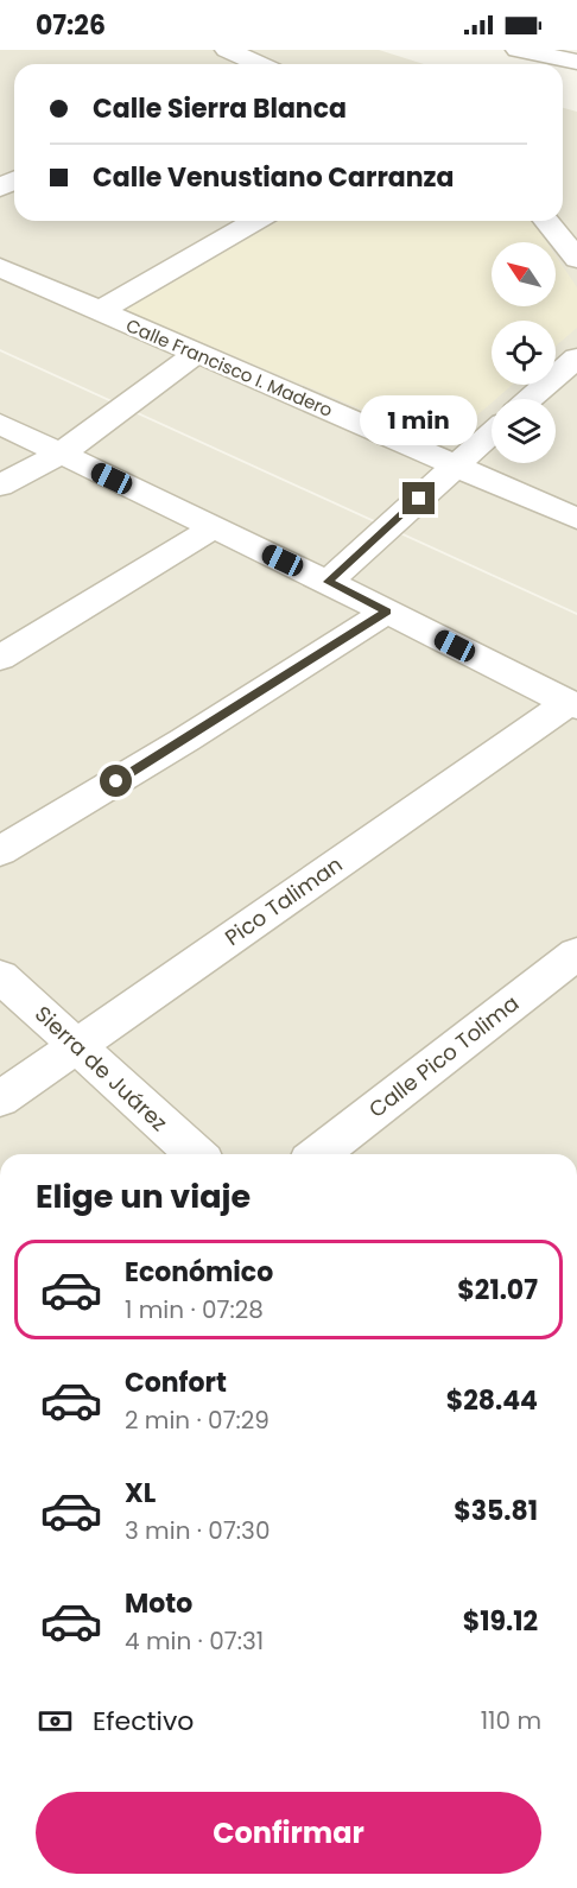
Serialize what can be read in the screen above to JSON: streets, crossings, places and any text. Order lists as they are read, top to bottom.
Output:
{
  "streets": {
    "street": [
      "Calle Francisco I. Madero",
      "Pico Taliman",
      "Calle Pico Tolima",
      "Sierra de Juárez"
    ]
  },
  "crossings": [
    ["Pico Taliman", "Sierra de Juárez"]
  ],
  "north": "top left",
  "page": {
    "status": "07:26",
    "banner": ["Calle Sierra Blanca", "Calle Venustiano Carranza"],
    "bubble": "1 min",
    "heading": "Elige un viaje",
    "list": [
      {
        "name": "Económico",
        "note": "1 min · 07:28",
        "value": "$21.07"
      },
      {
        "name": "Confort",
        "note": "2 min · 07:29",
        "value": "$28.44"
      },
      {
        "name": "XL",
        "note": "3 min · 07:30",
        "value": "$35.81"
      },
      {
        "name": "Moto",
        "note": "4 min · 07:31",
        "value": "$19.12"
      }
    ],
    "pay": ["Efectivo", "110 m"],
    "buttons": "Confirmar"
  }
}
